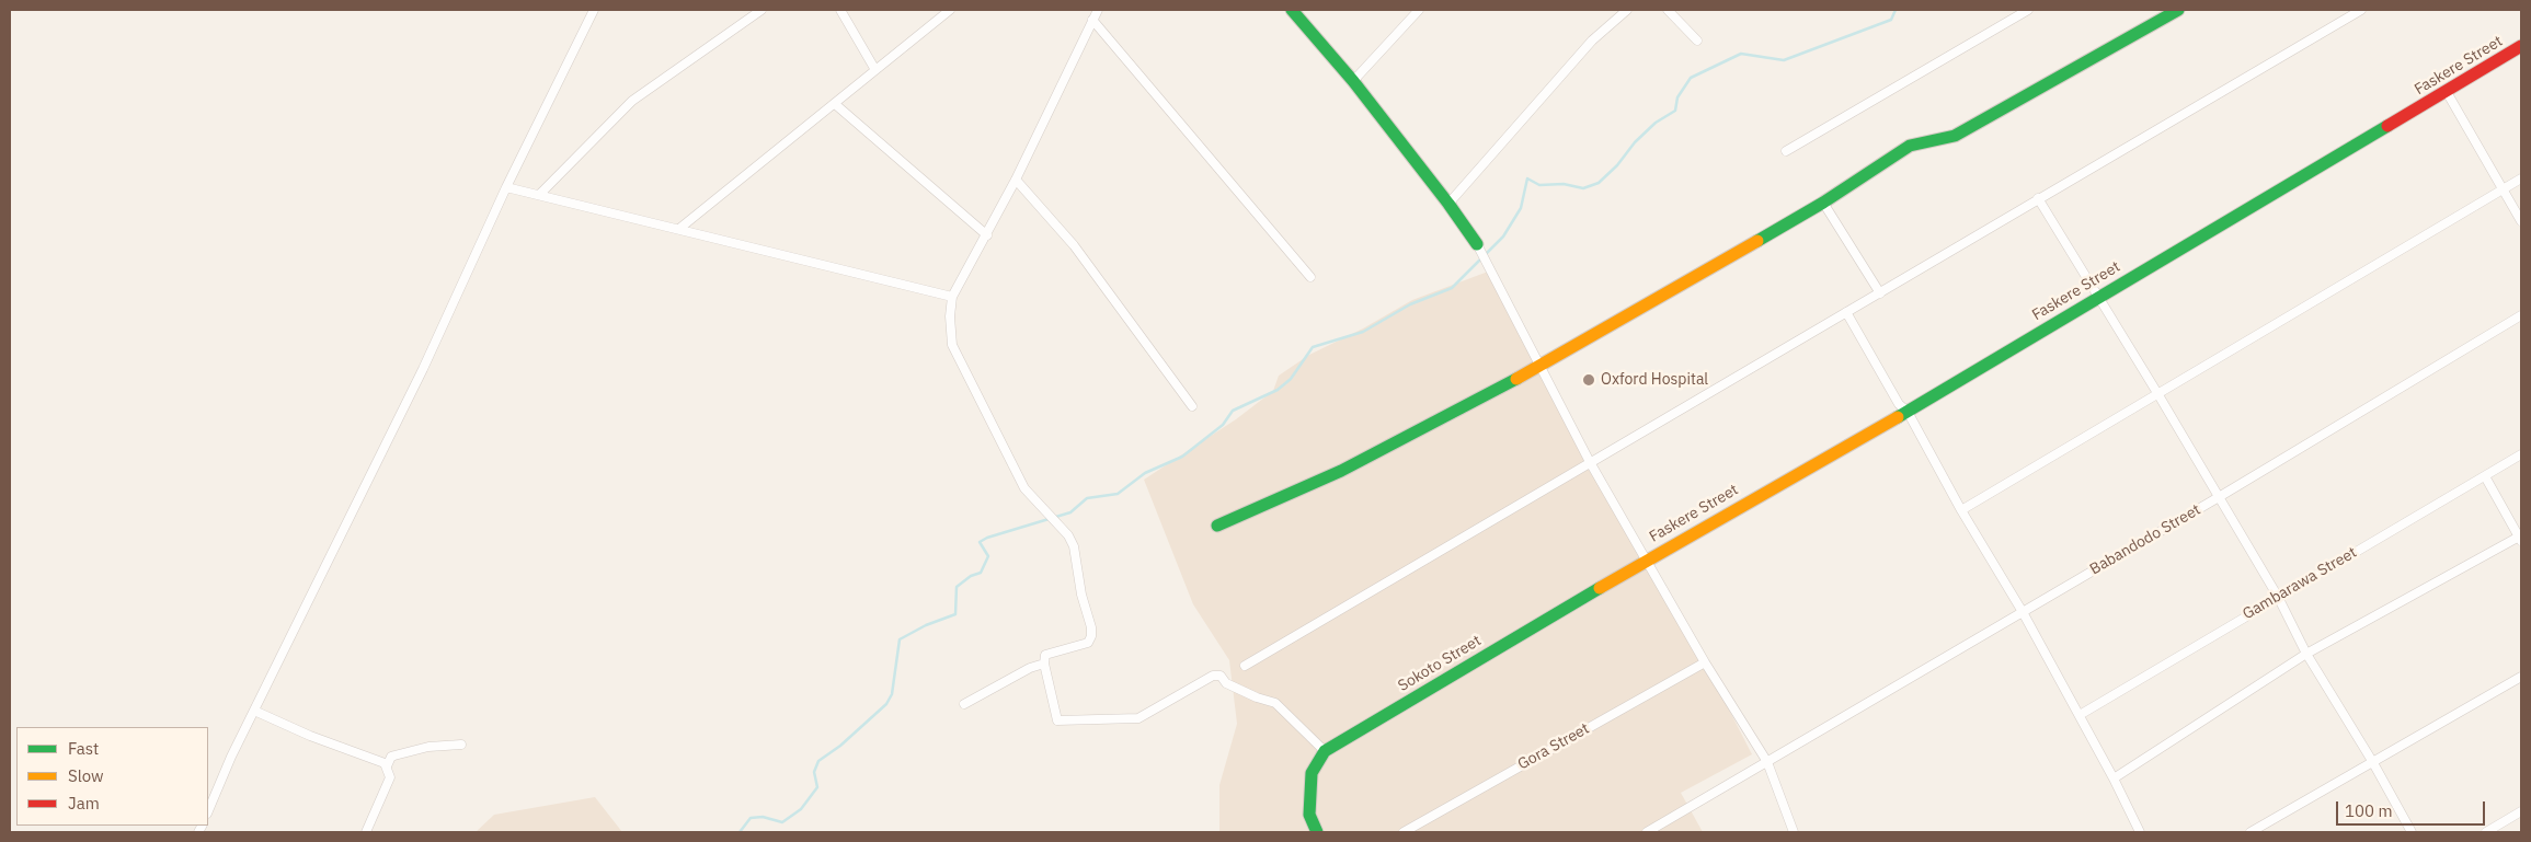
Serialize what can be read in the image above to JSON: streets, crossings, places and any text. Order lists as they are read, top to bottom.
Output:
{
  "streets": {
    "street": [
      "Faskere Street",
      "Babandodo Street",
      "Gambarawa Street",
      "Sokoto Street",
      "Gora Street"
    ]
  },
  "crossings": [
    ["Faskere Street", "Sokoto Street"]
  ],
  "places": ["Oxford Hospital"],
  "legend": ["Fast", "Slow", "Jam"],
  "scale_bar": "100 m"
}
